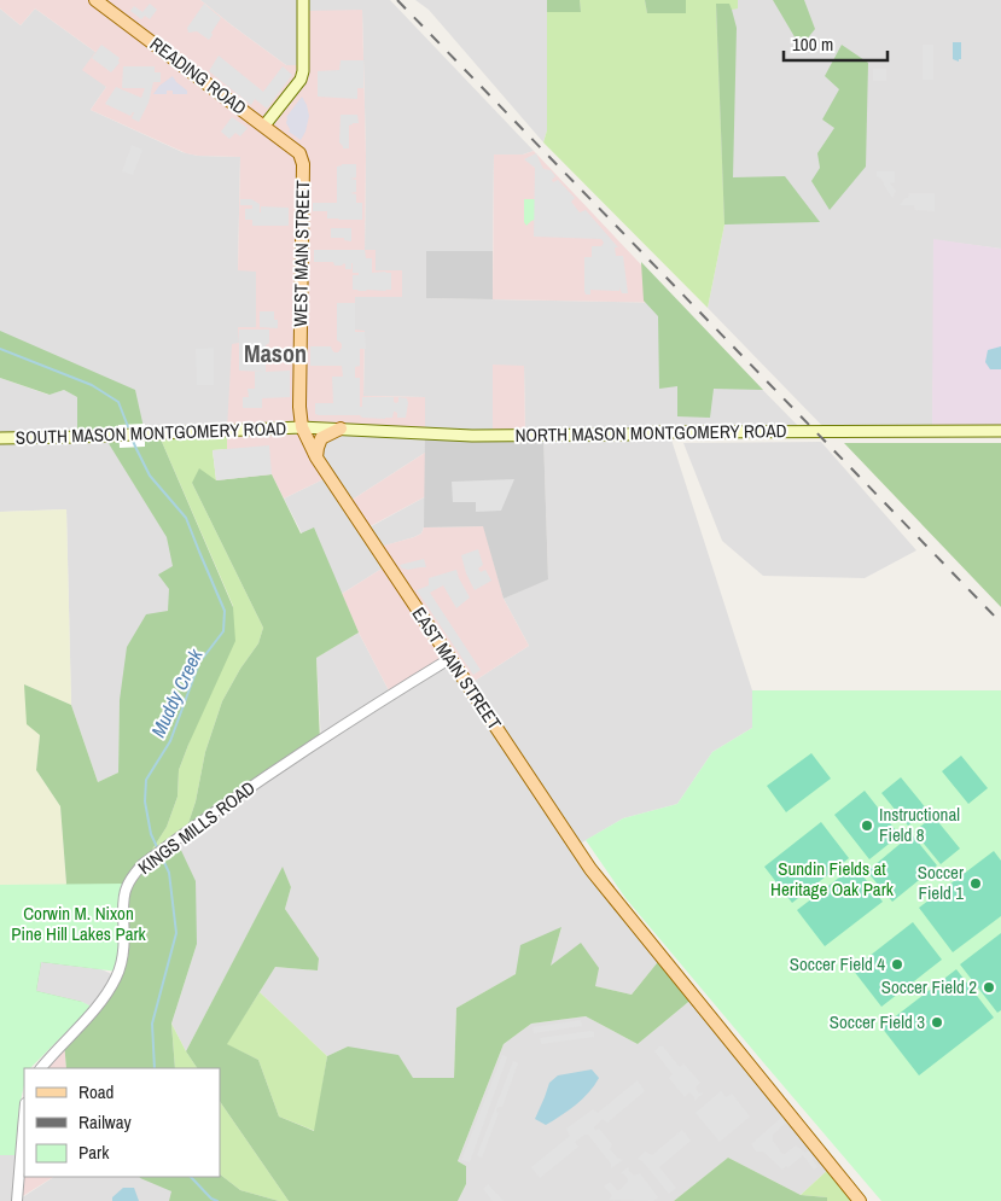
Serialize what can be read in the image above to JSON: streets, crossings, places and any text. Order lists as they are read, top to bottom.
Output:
{
  "streets": {
    "main road": [
      "READING ROAD",
      "WEST MAIN STREET",
      "SOUTH MASON MONTGOMERY ROAD",
      "NORTH MASON MONTGOMERY ROAD",
      "EAST MAIN STREET"
    ],
    "street": ["KINGS MILLS ROAD"]
  },
  "crossings": [
    ["READING ROAD", "WEST MAIN STREET"],
    ["WEST MAIN STREET", "SOUTH MASON MONTGOMERY ROAD"],
    ["WEST MAIN STREET", "NORTH MASON MONTGOMERY ROAD"],
    ["WEST MAIN STREET", "EAST MAIN STREET"],
    ["SOUTH MASON MONTGOMERY ROAD", "NORTH MASON MONTGOMERY ROAD"],
    ["SOUTH MASON MONTGOMERY ROAD", "EAST MAIN STREET"],
    ["NORTH MASON MONTGOMERY ROAD", "EAST MAIN STREET"],
    ["EAST MAIN STREET", "KINGS MILLS ROAD"]
  ],
  "districts": ["Mason"],
  "water": ["Muddy Creek"],
  "parks": ["Sundin Fields at Heritage Oak Park", "Corwin M. Nixon Pine Hill Lakes Park"],
  "places": [
    "Instructional Field 8",
    "Soccer Field 1",
    "Soccer Field 4",
    "Soccer Field 2",
    "Soccer Field 3"
  ],
  "legend": ["Road", "Railway", "Park"],
  "scale_bar": "100 m"
}
